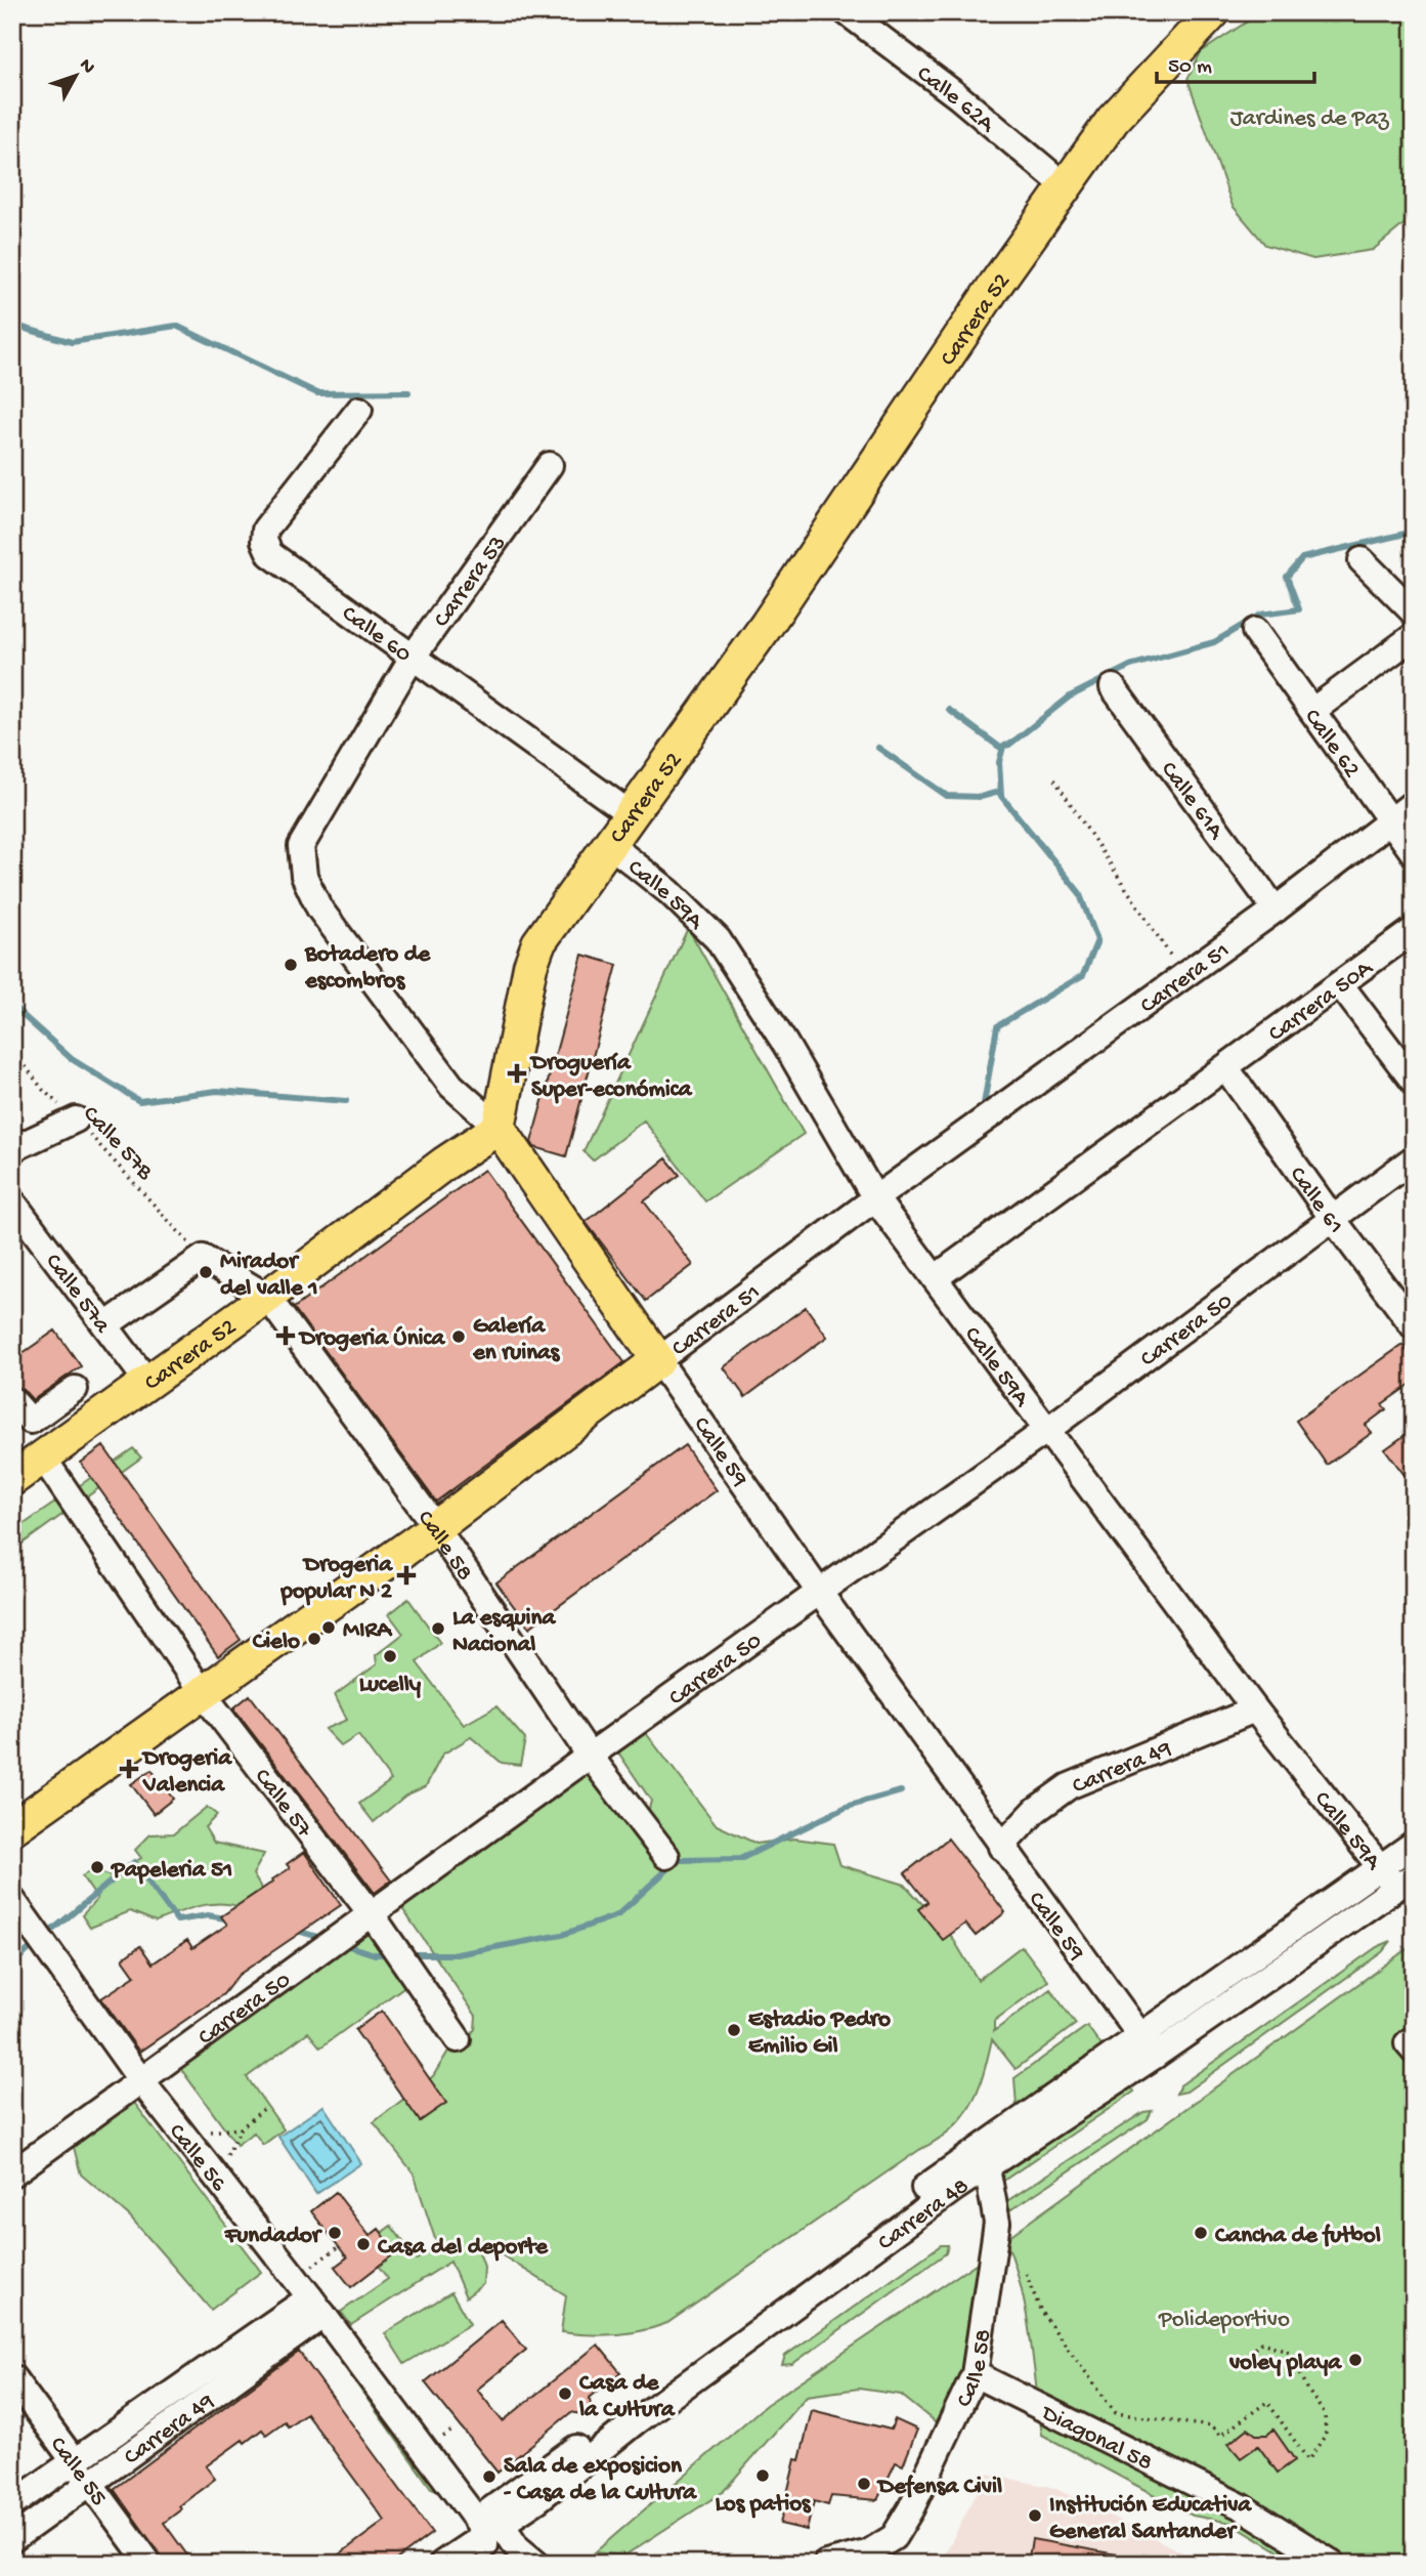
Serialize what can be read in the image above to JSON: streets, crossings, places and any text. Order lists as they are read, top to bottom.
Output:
{
  "streets": {
    "main road": ["Carrera 52", "Carrera 51", "Calle 59"],
    "street": [
      "Calle 62A",
      "Carrera 53",
      "Calle 60",
      "Calle 62",
      "Calle 61A",
      "Calle 59A",
      "Carrera 50A",
      "Calle 61",
      "Calle 57a",
      "Carrera 50",
      "Calle 58",
      "Carrera 49",
      "Calle 57",
      "Calle 56",
      "Carrera 48",
      "Diagonal 58",
      "Calle 55"
    ],
    "path": ["Calle 57B"]
  },
  "crossings": [
    ["Calle 62A", "Carrera 52"],
    ["Carrera 52", "Calle 60"],
    ["Carrera 52", "Calle 59A"],
    ["Carrera 52", "Calle 57a"],
    ["Carrera 52", "Calle 59"],
    ["Carrera 52", "Calle 58"],
    ["Carrera 52", "Calle 57"],
    ["Carrera 53", "Calle 60"],
    ["Carrera 53", "Calle 59"],
    ["Calle 62", "Carrera 51"],
    ["Calle 61A", "Carrera 51"],
    ["Calle 59A", "Carrera 51"],
    ["Calle 59A", "Carrera 50A"],
    ["Calle 59A", "Carrera 50"],
    ["Calle 59A", "Carrera 49"],
    ["Calle 59A", "Carrera 48"],
    ["Carrera 51", "Calle 59"],
    ["Carrera 51", "Calle 58"],
    ["Carrera 51", "Calle 57"],
    ["Carrera 50A", "Calle 61"],
    ["Calle 57B", "Calle 58"],
    ["Calle 61", "Carrera 50"],
    ["Carrera 50", "Calle 59"],
    ["Carrera 50", "Calle 58"],
    ["Carrera 50", "Calle 57"],
    ["Carrera 50", "Calle 56"],
    ["Calle 59", "Carrera 49"],
    ["Calle 59", "Carrera 48"],
    ["Calle 58", "Carrera 48"],
    ["Calle 58", "Diagonal 58"],
    ["Carrera 49", "Calle 56"],
    ["Carrera 49", "Calle 55"],
    ["Calle 56", "Carrera 48"]
  ],
  "parks": ["Jardines de Paz", "Polideportivo"],
  "places": {
    "other": [
      "Botadero de escombros",
      "Mirador del valle 1",
      "Galería en ruinas",
      "MIRA",
      "La esquina Nacional",
      "Cielo",
      "Lucelly",
      "Papeleria 51",
      "Estadio Pedro Emilio Gil",
      "Fundador",
      "Cancha de futbol",
      "Casa del deporte",
      "voley playa",
      "Casa de la Cultura",
      "Los patios",
      "Sala de exposicion - Casa de la Cultura",
      "Defensa Civil",
      "Institución Educativa General Santander"
    ],
    "health": [
      "Droguería Super-económica",
      "Drogeria Única",
      "Drogeria popular N 2",
      "Drogeria Valencia"
    ]
  },
  "scale_bar": "50 m",
  "north": "top right"
}
